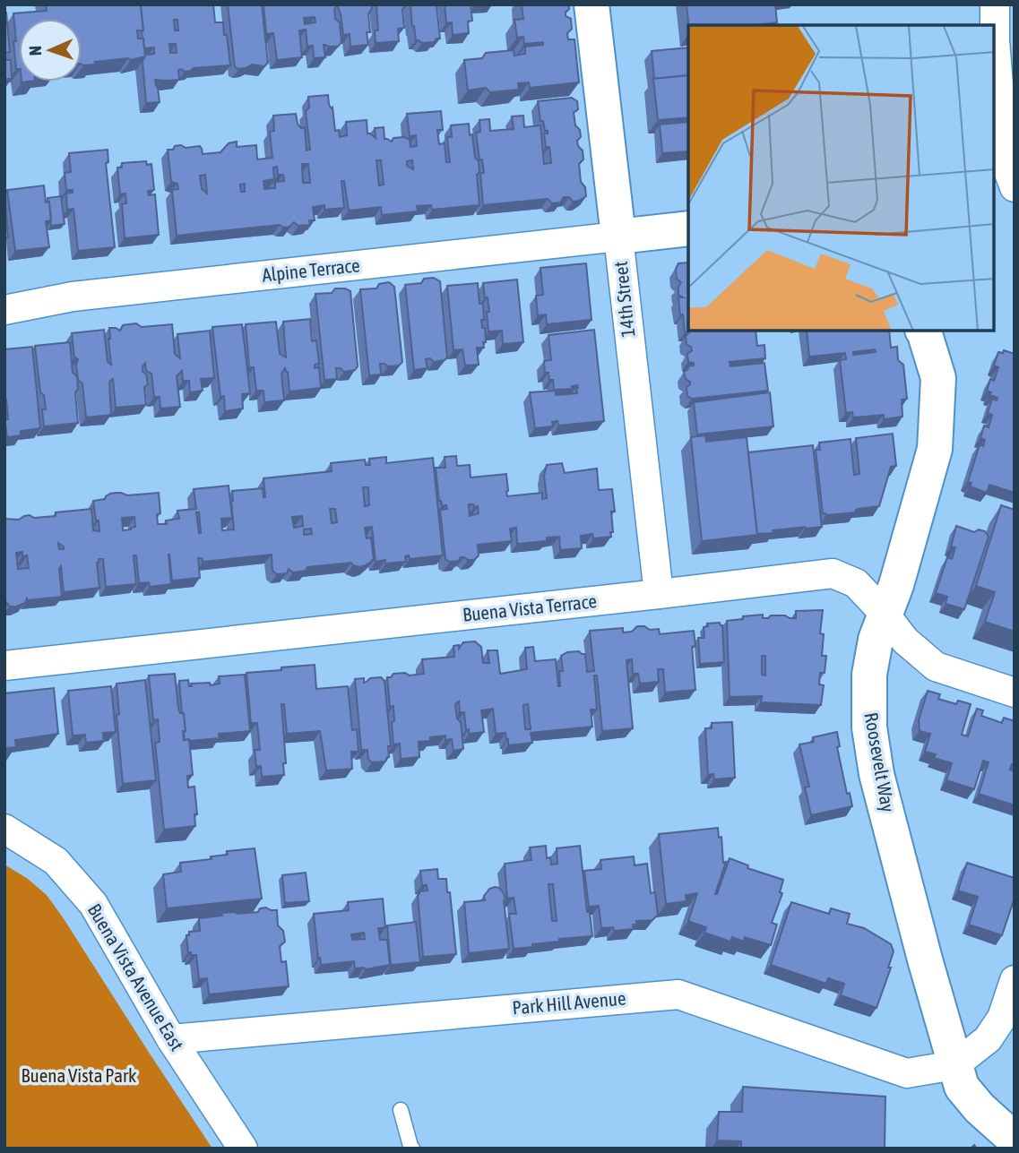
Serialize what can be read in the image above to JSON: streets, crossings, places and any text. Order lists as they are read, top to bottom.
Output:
{
  "streets": {
    "street": [
      "Alpine Terrace",
      "14th Street",
      "Buena Vista Terrace",
      "Roosevelt Way",
      "Buena Vista Avenue East",
      "Park Hill Avenue"
    ]
  },
  "crossings": [
    ["Alpine Terrace", "14th Street"],
    ["14th Street", "Buena Vista Terrace"],
    ["Buena Vista Terrace", "Roosevelt Way"],
    ["Roosevelt Way", "Park Hill Avenue"],
    ["Buena Vista Avenue East", "Park Hill Avenue"]
  ],
  "parks": ["Buena Vista Park"],
  "north": "left"
}
